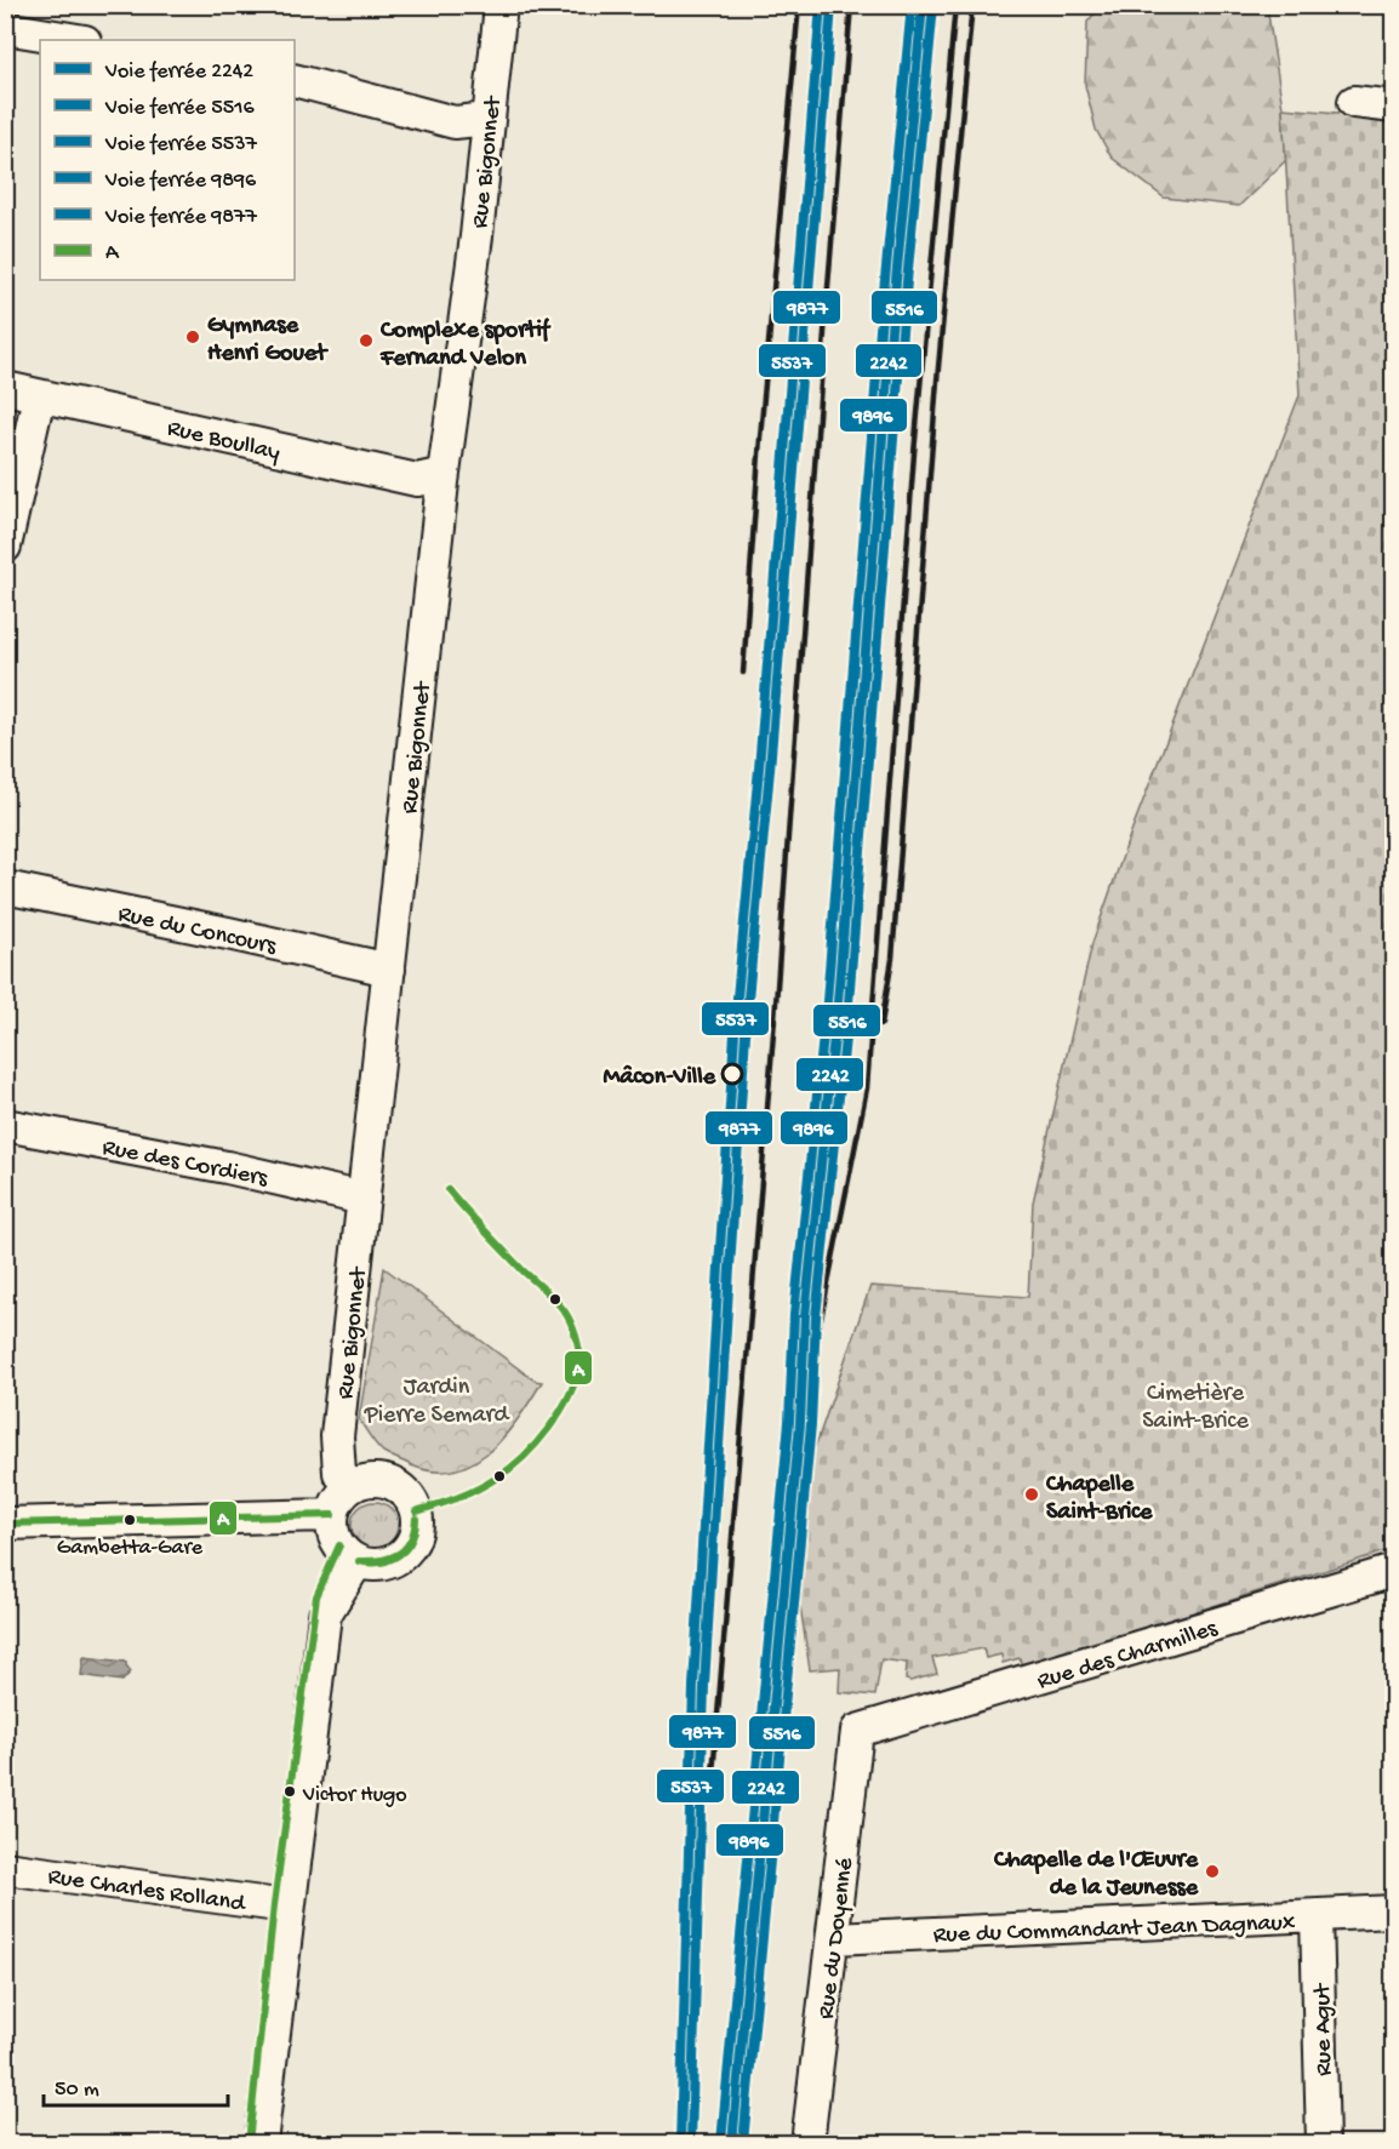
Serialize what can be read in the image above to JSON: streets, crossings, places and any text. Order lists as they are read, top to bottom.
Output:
{
  "streets": {
    "street": [
      "Rue Bigonnet",
      "Rue Boullay",
      "Rue du Concours",
      "Rue des Cordiers",
      "Rue des Charmilles",
      "Rue Charles Rolland",
      "Rue du Commandant Jean Dagnaux",
      "Rue du Doyenné",
      "Rue Agut"
    ]
  },
  "crossings": [
    ["Rue Bigonnet", "Rue Boullay"],
    ["Rue Bigonnet", "Rue du Concours"],
    ["Rue Bigonnet", "Rue des Cordiers"],
    ["Rue des Charmilles", "Rue du Doyenné"],
    ["Rue du Commandant Jean Dagnaux", "Rue du Doyenné"],
    ["Rue du Commandant Jean Dagnaux", "Rue Agut"]
  ],
  "parks": ["Jardin Pierre Semard", "Cimetière Saint-Brice"],
  "places": [
    "Gymnase Henri Gouet",
    "Complexe sportif Fernand Velon",
    "Mâcon-Ville",
    "Chapelle Saint-Brice",
    "Gambetta-Gare",
    "Victor Hugo",
    "Chapelle de l'Œuvre de la Jeunesse"
  ],
  "lines": [
    "rail line 2242",
    "rail line 5537",
    "rail line 9896",
    "rail line 5516",
    "rail line 9877",
    "transit line A"
  ],
  "legend": [
    "Voie ferrée 2242",
    "Voie ferrée 5516",
    "Voie ferrée 5537",
    "Voie ferrée 9896",
    "Voie ferrée 9877",
    "A"
  ],
  "scale_bar": "50 m"
}
